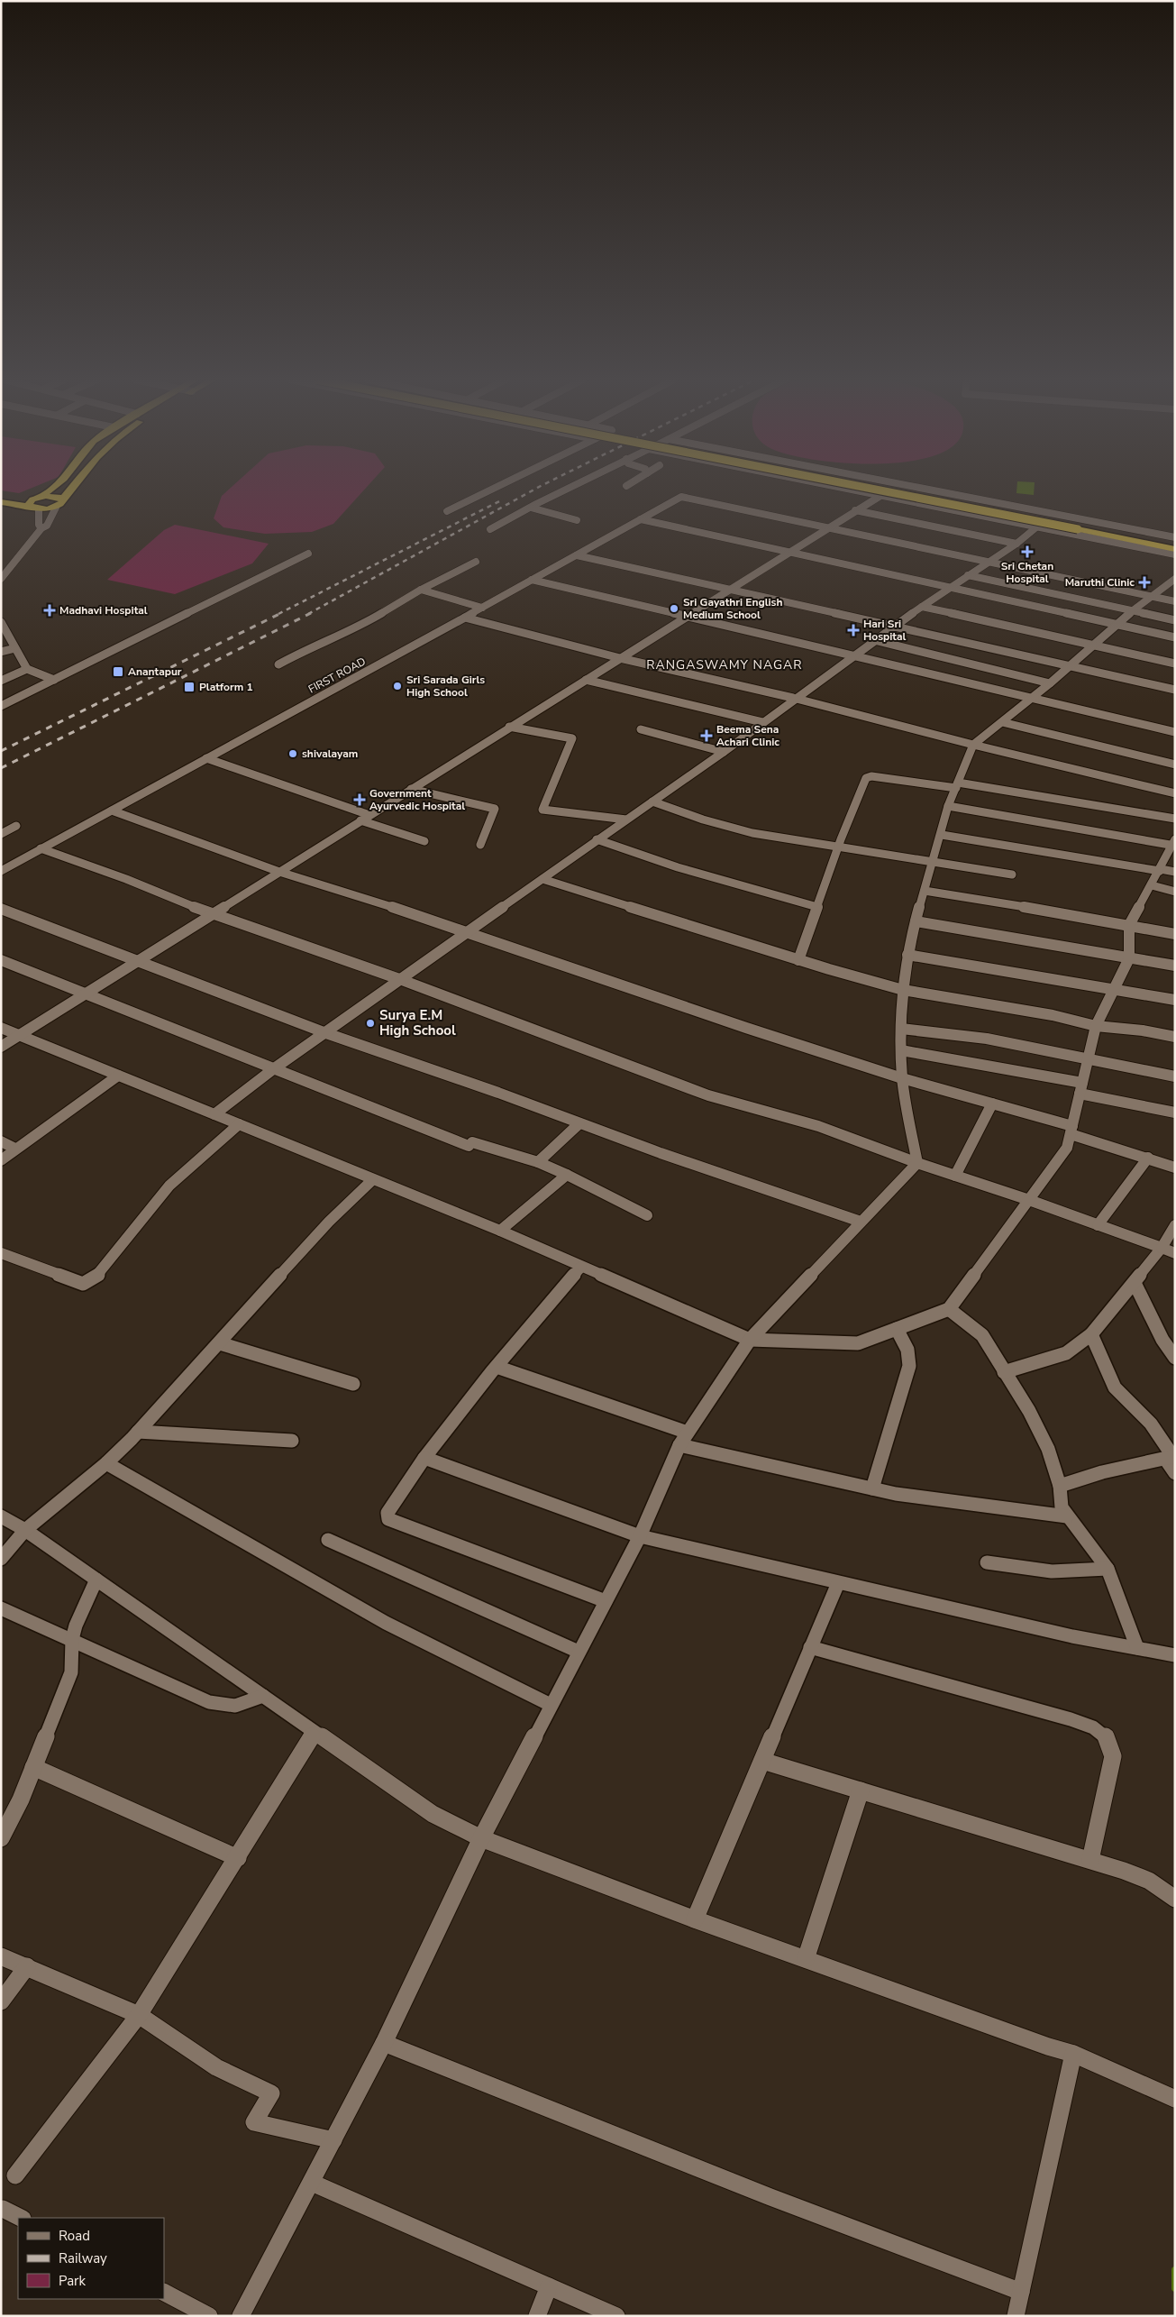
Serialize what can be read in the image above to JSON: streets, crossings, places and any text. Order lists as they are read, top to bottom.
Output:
{
  "streets": {
    "street": ["FIRST ROAD"]
  },
  "districts": ["RANGASWAMY NAGAR"],
  "places": {
    "health": [
      "Sri Chetan Hospital",
      "Maruthi Clinic",
      "Madhavi Hospital",
      "Hari Sri Hospital",
      "Beema Sena Achari Clinic",
      "Government Ayurvedic Hospital"
    ],
    "other": [
      "Sri Gayathri English Medium School",
      "Sri Sarada Girls High School",
      "shivalayam",
      "Surya E.M High School"
    ],
    "transit": ["Anantapur", "Platform 1"]
  },
  "legend": ["Road", "Railway", "Park"]
}
